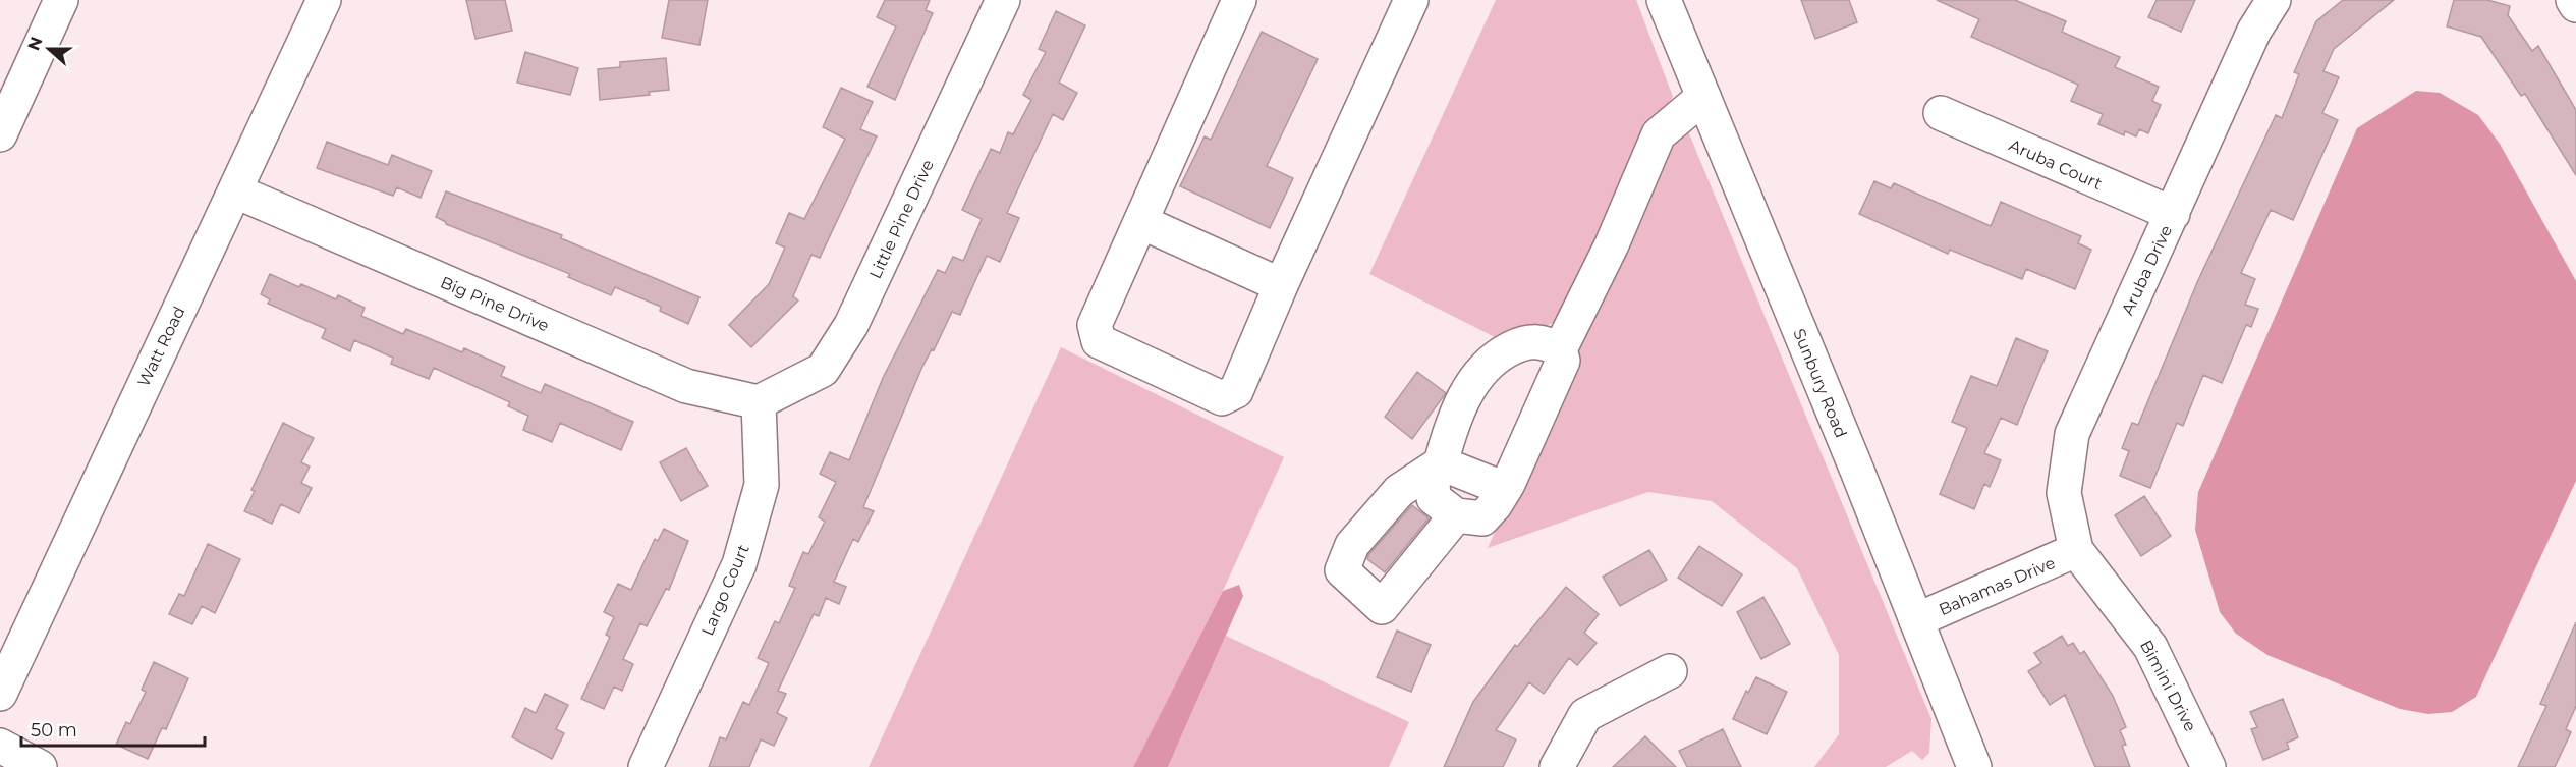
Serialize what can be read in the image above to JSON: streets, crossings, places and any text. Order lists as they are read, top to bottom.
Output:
{
  "streets": {
    "street": [
      "Aruba Court",
      "Little Pine Drive",
      "Aruba Drive",
      "Big Pine Drive",
      "Watt Road",
      "Sunbury Road",
      "Bahamas Drive",
      "Largo Court",
      "Bimini Drive"
    ]
  },
  "crossings": [
    ["Aruba Court", "Aruba Drive"],
    ["Little Pine Drive", "Big Pine Drive"],
    ["Little Pine Drive", "Largo Court"],
    ["Aruba Drive", "Bahamas Drive"],
    ["Aruba Drive", "Bimini Drive"],
    ["Big Pine Drive", "Watt Road"],
    ["Big Pine Drive", "Largo Court"],
    ["Sunbury Road", "Bahamas Drive"],
    ["Bahamas Drive", "Bimini Drive"]
  ],
  "scale_bar": "50 m",
  "north": "left"
}
